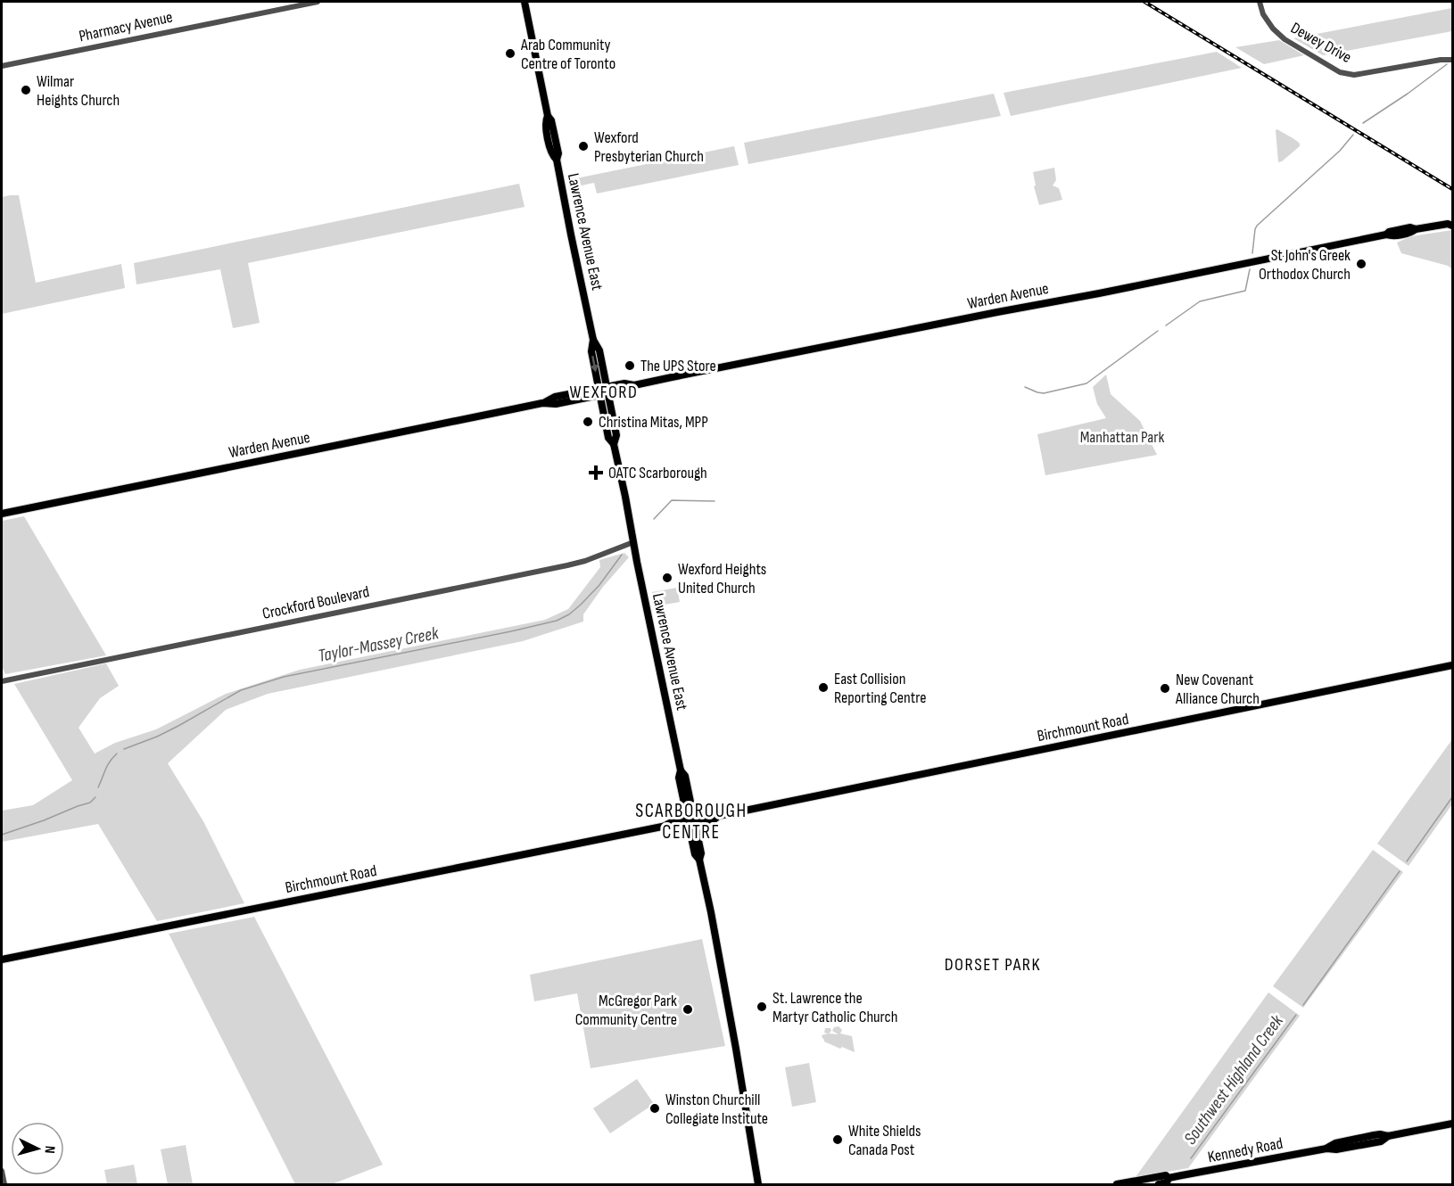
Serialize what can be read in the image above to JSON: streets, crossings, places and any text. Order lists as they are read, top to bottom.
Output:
{
  "streets": {
    "main road": [
      "Lawrence Avenue East",
      "Warden Avenue",
      "Birchmount Road",
      "Kennedy Road"
    ],
    "street": ["Pharmacy Avenue", "Dewey Drive", "Crockford Boulevard"]
  },
  "crossings": [
    ["Lawrence Avenue East", "Warden Avenue"],
    ["Lawrence Avenue East", "Crockford Boulevard"],
    ["Lawrence Avenue East", "Birchmount Road"]
  ],
  "districts": ["WEXFORD", "SCARBOROUGH CENTRE", "DORSET PARK"],
  "water": ["Taylor-Massey Creek", "Southwest Highland Creek"],
  "parks": ["Manhattan Park"],
  "places": {
    "other": [
      "Arab Community Centre of Toronto",
      "Wilmar Heights Church",
      "Wexford Presbyterian Church",
      "St John's Greek Orthodox Church",
      "The UPS Store",
      "Christina Mitas, MPP",
      "Wexford Heights United Church",
      "East Collision Reporting Centre",
      "New Covenant Alliance Church",
      "St. Lawrence the Martyr Catholic Church",
      "McGregor Park Community Centre",
      "Winston Churchill Collegiate Institute",
      "White Shields Canada Post"
    ],
    "health": ["OATC Scarborough"]
  },
  "north": "right"
}
